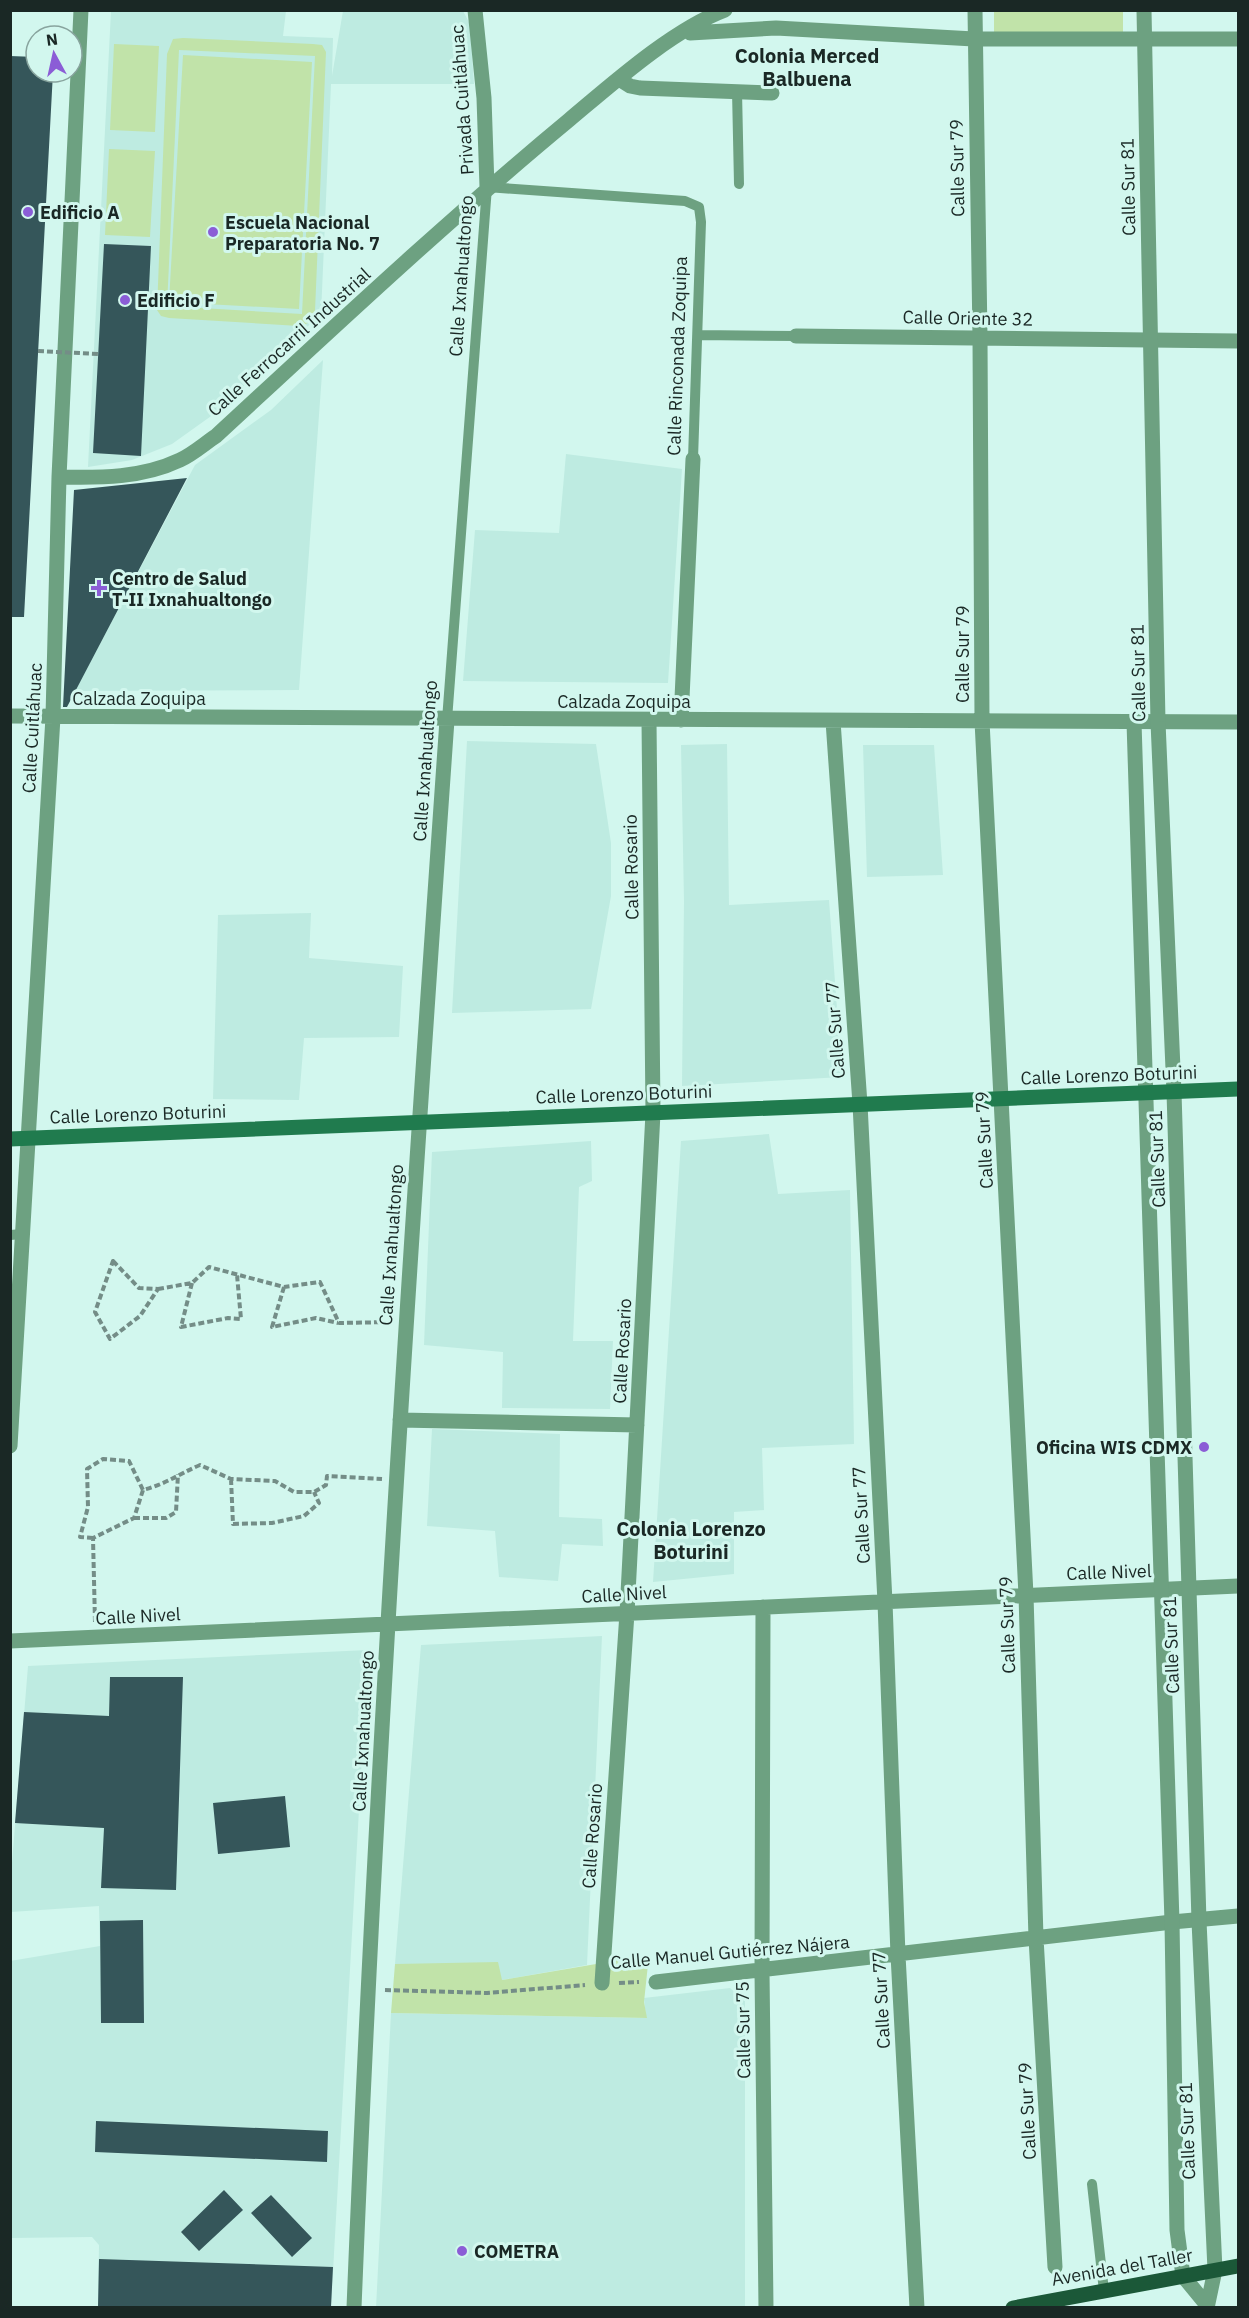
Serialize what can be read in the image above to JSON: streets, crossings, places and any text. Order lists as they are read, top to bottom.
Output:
{
  "streets": {
    "main road": ["Calle Lorenzo Boturini", "Avenida del Taller"],
    "street": [
      "Privada Cuitláhuac",
      "Calle Sur 79",
      "Calle Sur 81",
      "Calle Ixnahualtongo",
      "Calle Oriente 32",
      "Calle Ferrocarril Industrial",
      "Calle Rinconada Zoquipa",
      "Calzada Zoquipa",
      "Calle Cuitláhuac",
      "Calle Rosario",
      "Calle Sur 77",
      "Calle Nivel",
      "Calle Manuel Gutiérrez Nájera",
      "Calle Sur 75"
    ]
  },
  "crossings": [
    ["Privada Cuitláhuac", "Calle Ixnahualtongo"],
    ["Privada Cuitláhuac", "Calle Ferrocarril Industrial"],
    ["Privada Cuitláhuac", "Calle Rinconada Zoquipa"],
    ["Calle Sur 79", "Calle Oriente 32"],
    ["Calle Sur 79", "Calzada Zoquipa"],
    ["Calle Sur 79", "Calle Lorenzo Boturini"],
    ["Calle Sur 79", "Calle Nivel"],
    ["Calle Sur 79", "Calle Manuel Gutiérrez Nájera"],
    ["Calle Sur 81", "Calle Oriente 32"],
    ["Calle Sur 81", "Calzada Zoquipa"],
    ["Calle Sur 81", "Calle Lorenzo Boturini"],
    ["Calle Sur 81", "Calle Nivel"],
    ["Calle Sur 81", "Calle Manuel Gutiérrez Nájera"],
    ["Calle Sur 81", "Avenida del Taller"],
    ["Calle Ixnahualtongo", "Calle Ferrocarril Industrial"],
    ["Calle Ixnahualtongo", "Calle Rinconada Zoquipa"],
    ["Calle Ixnahualtongo", "Calzada Zoquipa"],
    ["Calle Ixnahualtongo", "Calle Lorenzo Boturini"],
    ["Calle Ixnahualtongo", "Calle Nivel"],
    ["Calle Ixnahualtongo", "Calle Manuel Gutiérrez Nájera"],
    ["Calle Oriente 32", "Calle Rinconada Zoquipa"],
    ["Calle Ferrocarril Industrial", "Calle Rinconada Zoquipa"],
    ["Calle Ferrocarril Industrial", "Calle Cuitláhuac"],
    ["Calle Rinconada Zoquipa", "Calzada Zoquipa"],
    ["Calzada Zoquipa", "Calle Cuitláhuac"],
    ["Calzada Zoquipa", "Calle Rosario"],
    ["Calzada Zoquipa", "Calle Sur 77"],
    ["Calle Cuitláhuac", "Calle Lorenzo Boturini"],
    ["Calle Rosario", "Calle Lorenzo Boturini"],
    ["Calle Rosario", "Calle Nivel"],
    ["Calle Rosario", "Calle Manuel Gutiérrez Nájera"],
    ["Calle Sur 77", "Calle Lorenzo Boturini"],
    ["Calle Sur 77", "Calle Nivel"],
    ["Calle Sur 77", "Calle Manuel Gutiérrez Nájera"],
    ["Calle Nivel", "Calle Sur 75"],
    ["Calle Manuel Gutiérrez Nájera", "Calle Sur 75"]
  ],
  "districts": ["Colonia Merced Balbuena", "Colonia Lorenzo Boturini"],
  "places": {
    "other": [
      "Edificio A",
      "Escuela Nacional Preparatoria No. 7",
      "Edificio F",
      "Oficina WIS CDMX",
      "COMETRA"
    ],
    "health": ["Centro de Salud T-II Ixnahualtongo"]
  },
  "north": "top"
}
